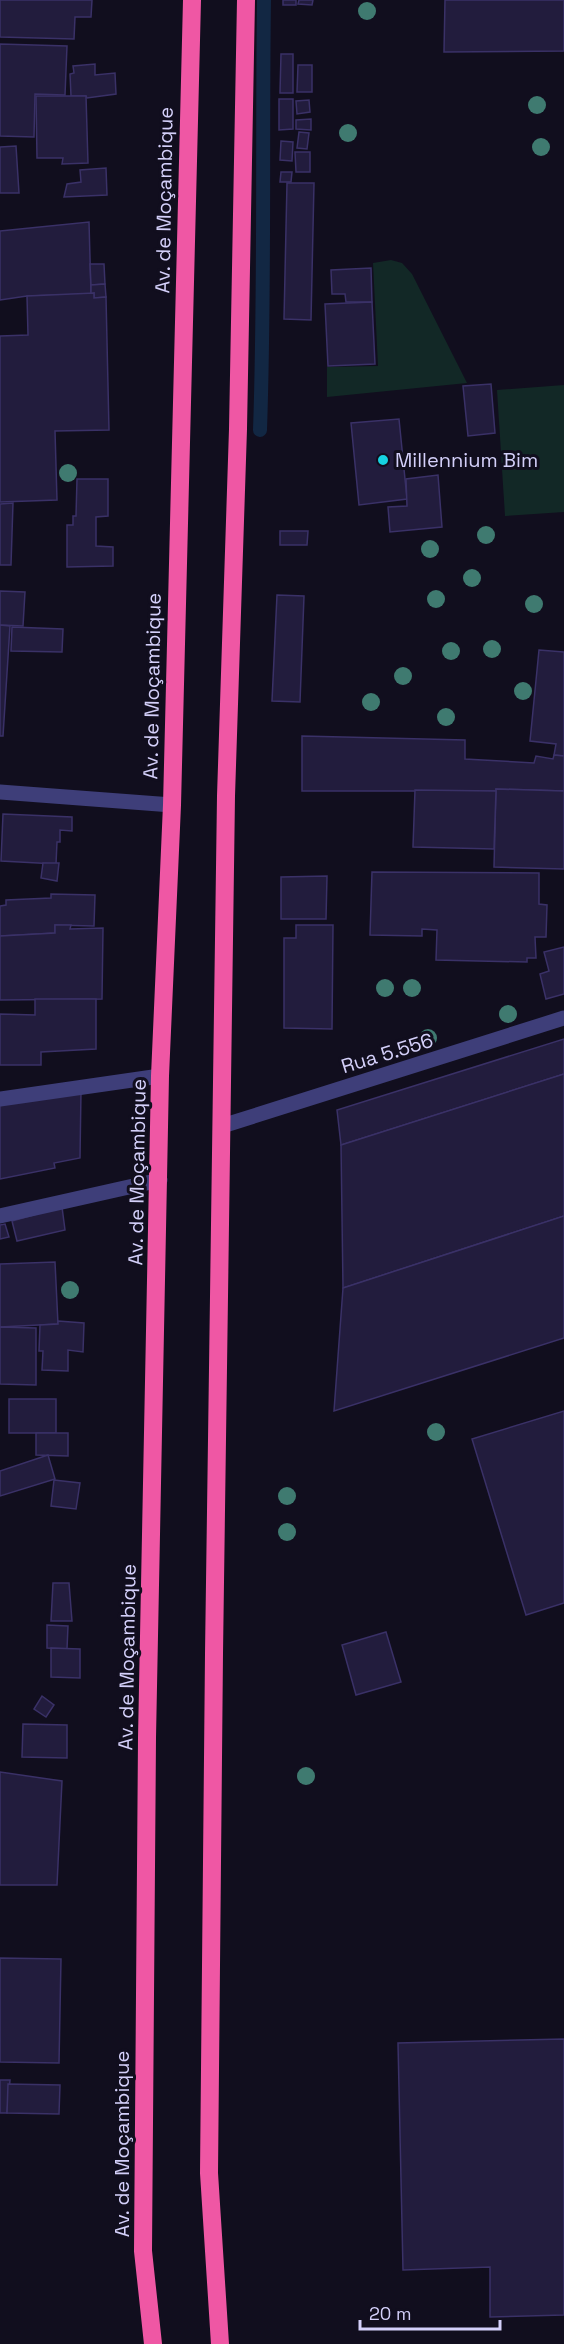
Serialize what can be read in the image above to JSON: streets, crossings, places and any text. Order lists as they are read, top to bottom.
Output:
{
  "streets": {
    "highway": ["Av. de Moçambique"],
    "street": ["Rua 5.556"]
  },
  "places": ["Millennium Bim"],
  "scale_bar": "20 m"
}
